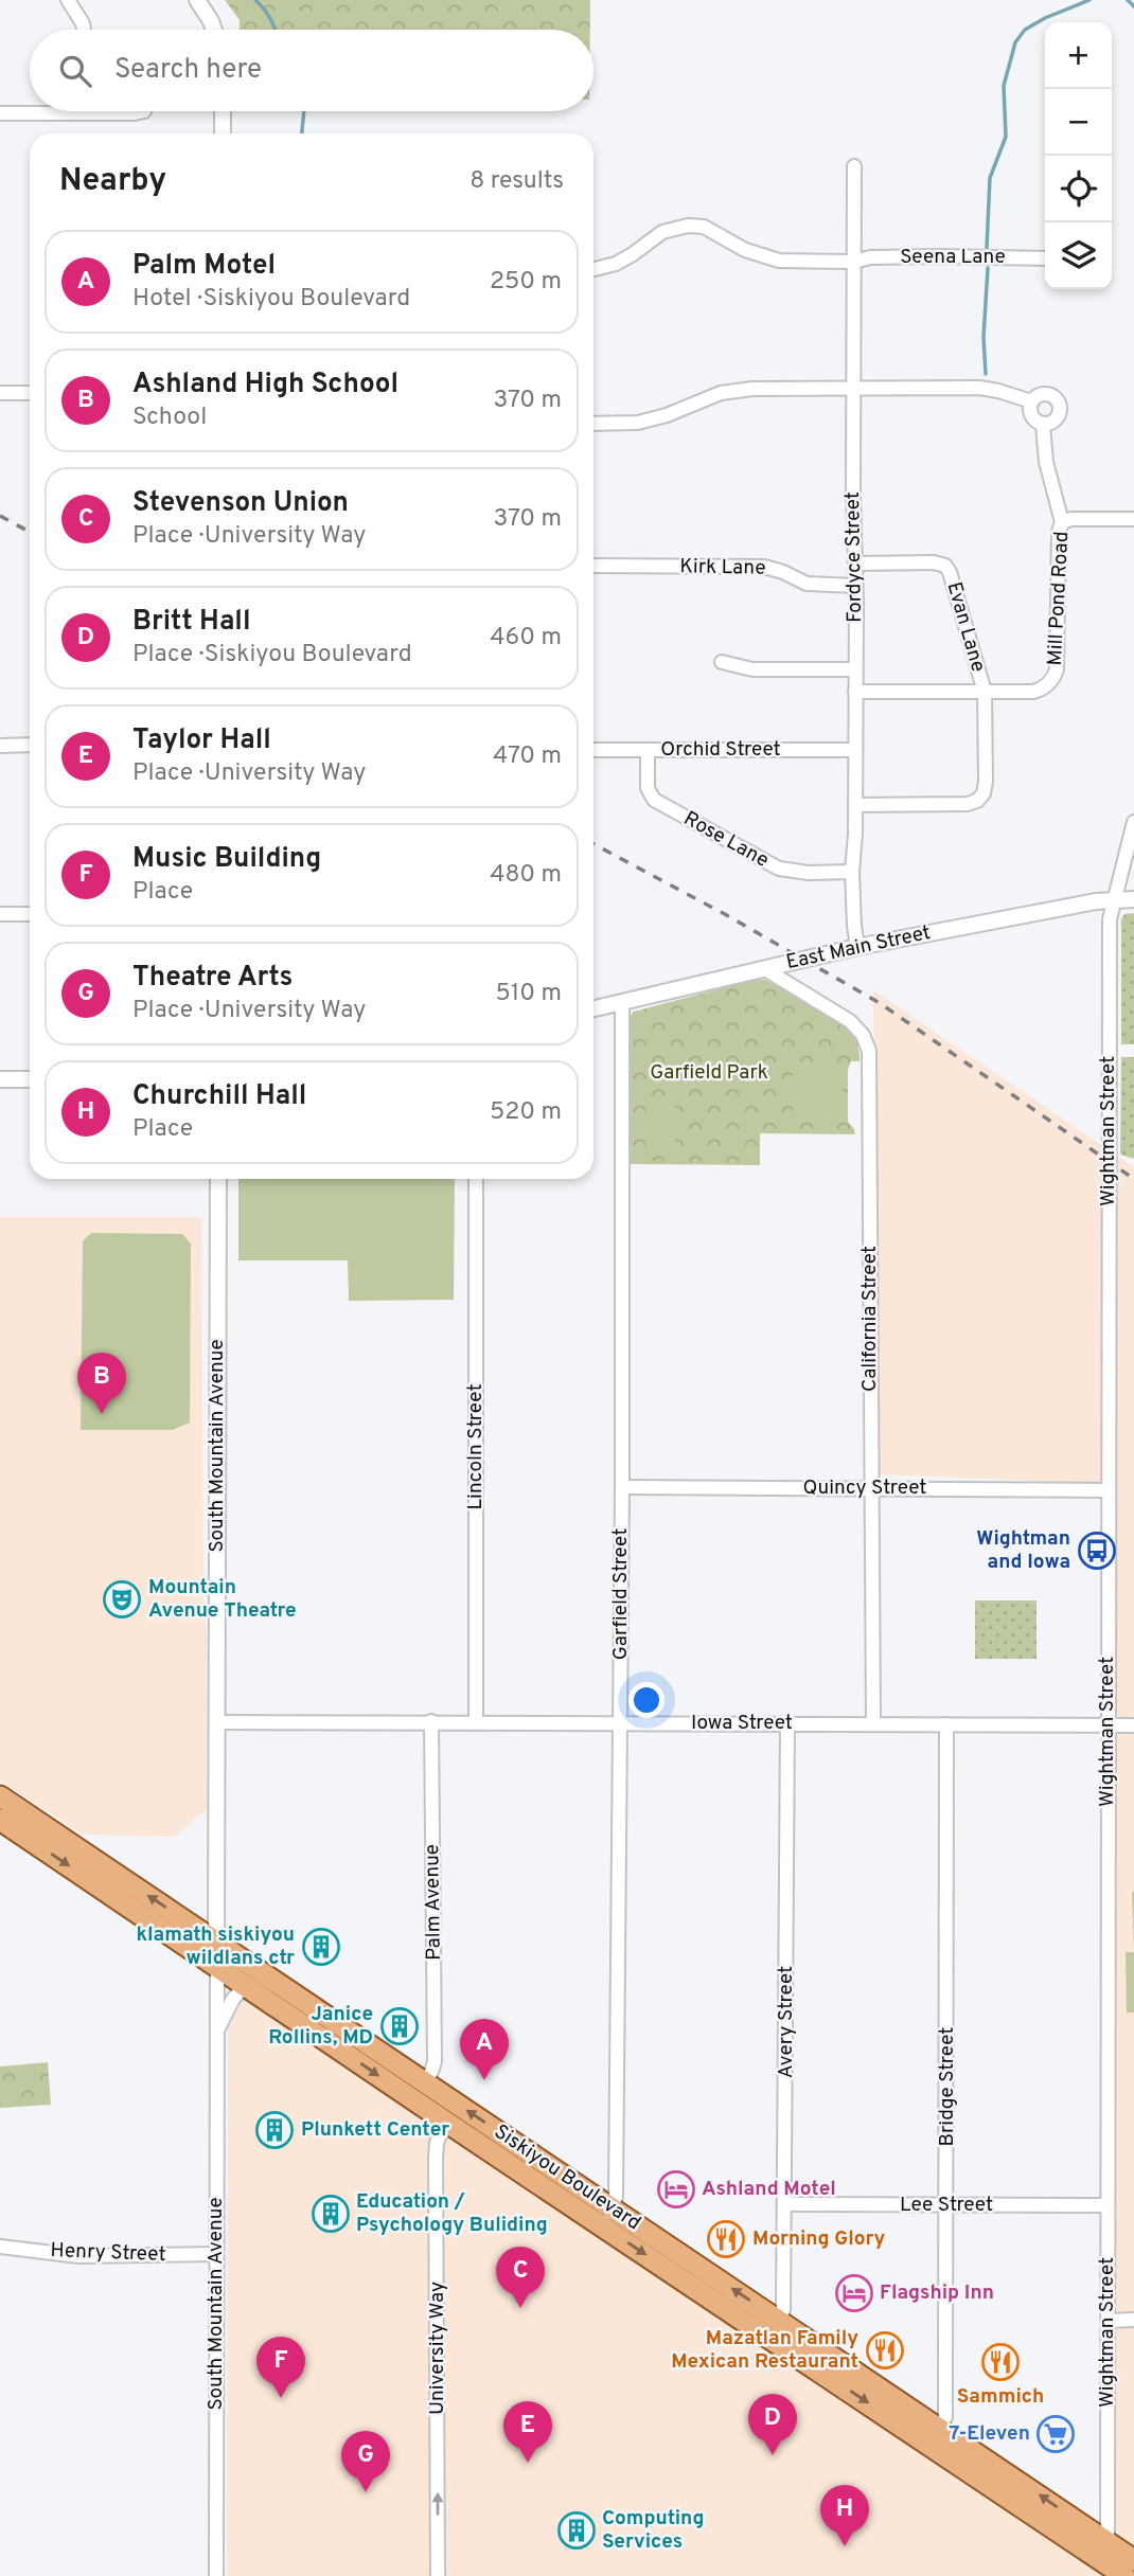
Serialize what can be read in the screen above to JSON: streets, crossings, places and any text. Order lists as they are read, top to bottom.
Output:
{
  "streets": {
    "main road": ["Siskiyou Boulevard"],
    "street": [
      "Seena Lane",
      "Fordyce Street",
      "Kirk Lane",
      "Mill Pond Road",
      "Evan Lane",
      "Orchid Street",
      "Rose Lane",
      "East Main Street",
      "Wightman Street",
      "California Street",
      "South Mountain Avenue",
      "Lincoln Street",
      "Quincy Street",
      "Garfield Street",
      "Iowa Street",
      "Palm Avenue",
      "Avery Street",
      "Bridge Street",
      "Lee Street",
      "Henry Street",
      "University Way"
    ]
  },
  "crossings": [
    ["Seena Lane", "Fordyce Street"],
    ["Fordyce Street", "Kirk Lane"],
    ["Fordyce Street", "Mill Pond Road"],
    ["Fordyce Street", "Evan Lane"],
    ["Fordyce Street", "Orchid Street"],
    ["Fordyce Street", "Rose Lane"],
    ["Fordyce Street", "East Main Street"],
    ["Mill Pond Road", "Evan Lane"],
    ["Orchid Street", "Rose Lane"],
    ["East Main Street", "Wightman Street"],
    ["East Main Street", "California Street"],
    ["East Main Street", "Garfield Street"],
    ["Wightman Street", "Quincy Street"],
    ["Wightman Street", "Iowa Street"],
    ["Wightman Street", "Siskiyou Boulevard"],
    ["Wightman Street", "Lee Street"],
    ["California Street", "Quincy Street"],
    ["California Street", "Iowa Street"],
    ["South Mountain Avenue", "Iowa Street"],
    ["South Mountain Avenue", "Siskiyou Boulevard"],
    ["South Mountain Avenue", "Henry Street"],
    ["Lincoln Street", "Iowa Street"],
    ["Quincy Street", "Garfield Street"],
    ["Garfield Street", "Iowa Street"],
    ["Garfield Street", "Siskiyou Boulevard"],
    ["Iowa Street", "Palm Avenue"],
    ["Iowa Street", "Avery Street"],
    ["Iowa Street", "Bridge Street"],
    ["Palm Avenue", "Siskiyou Boulevard"],
    ["Avery Street", "Siskiyou Boulevard"],
    ["Avery Street", "Lee Street"],
    ["Bridge Street", "Siskiyou Boulevard"],
    ["Bridge Street", "Lee Street"],
    ["Siskiyou Boulevard", "University Way"]
  ],
  "one_way": ["University Way"],
  "parks": ["Garfield Park"],
  "places": {
    "bus stop": ["Wightman and Iowa"],
    "theatre": ["Mountain Avenue Theatre"],
    "building": [
      "klamath siskiyou wildlans ctr",
      "Janice Rollins, MD",
      "Plunkett Center",
      "Education / Psychology Buliding",
      "Computing Services"
    ],
    "hotel": ["Ashland Motel", "Flagship Inn"],
    "restaurant": ["Morning Glory", "Mazatlan Family Mexican Restaurant", "Sammich"],
    "supermarket": ["7-Eleven"]
  },
  "page": {
    "map_buttons": ["+", "−"],
    "search": "Search here",
    "heading": ["Nearby", "8 results"],
    "list": [
      {
        "mark": "A",
        "name": "Palm Motel",
        "note": "Hotel · Siskiyou Boulevard",
        "value": "250 m"
      },
      {
        "mark": "B",
        "name": "Ashland High School",
        "note": "School",
        "value": "370 m"
      },
      {
        "mark": "C",
        "name": "Stevenson Union",
        "note": "Place · University Way",
        "value": "370 m"
      },
      {
        "mark": "D",
        "name": "Britt Hall",
        "note": "Place · Siskiyou Boulevard",
        "value": "460 m"
      },
      {
        "mark": "E",
        "name": "Taylor Hall",
        "note": "Place · University Way",
        "value": "470 m"
      },
      {
        "mark": "F",
        "name": "Music Building",
        "note": "Place",
        "value": "480 m"
      },
      {
        "mark": "G",
        "name": "Theatre Arts",
        "note": "Place · University Way",
        "value": "510 m"
      },
      {
        "mark": "H",
        "name": "Churchill Hall",
        "note": "Place",
        "value": "520 m"
      }
    ],
    "pins": [
      "B",
      "A",
      "C",
      "F",
      "D",
      "E",
      "G",
      "H"
    ]
  }
}
